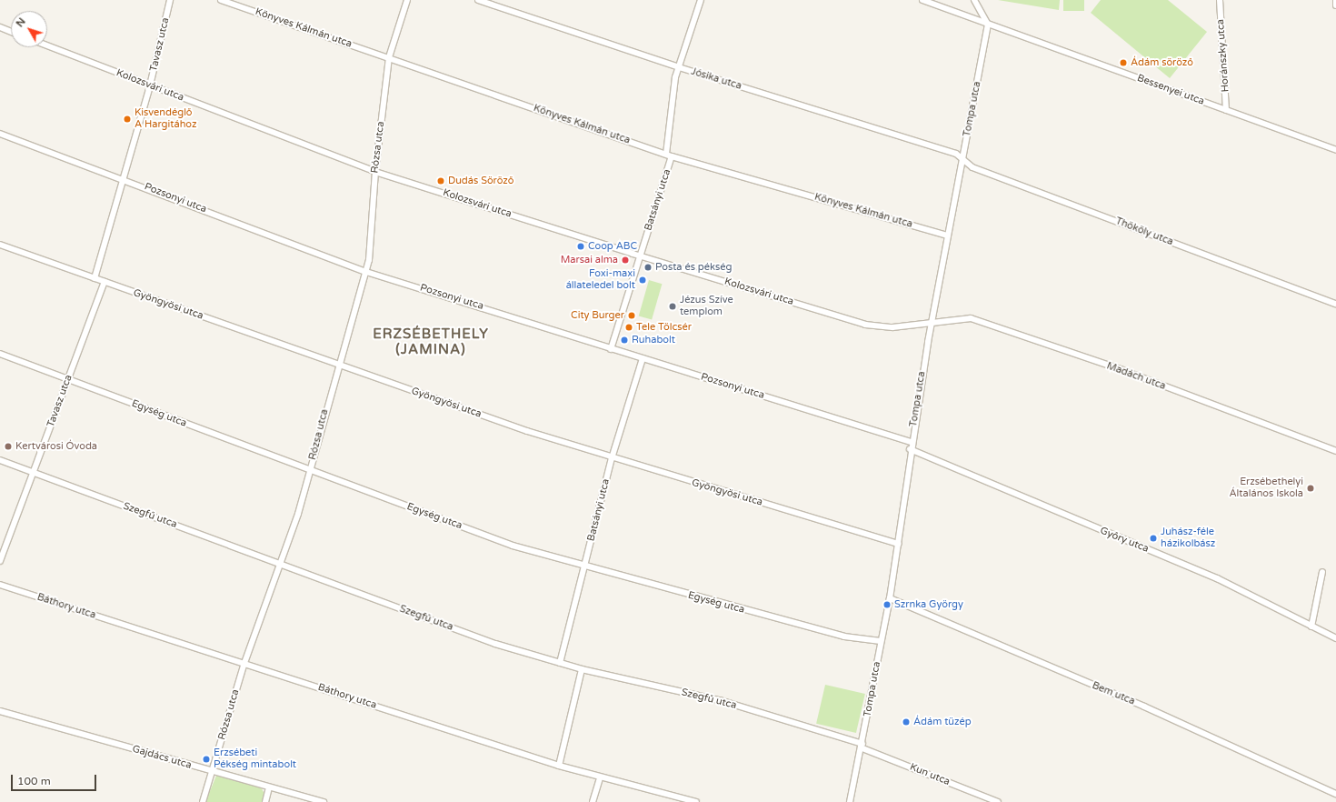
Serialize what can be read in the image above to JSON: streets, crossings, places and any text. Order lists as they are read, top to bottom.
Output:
{
  "streets": {
    "street": [
      "Könyves Kálmán utca",
      "Tavasz utca",
      "Horánszky utca",
      "Jósika utca",
      "Kolozsvári utca",
      "Bessenyei utca",
      "Tompa utca",
      "Rózsa utca",
      "Pozsonyi utca",
      "Batsányi utca",
      "Thököly utca",
      "Gyöngyösi utca",
      "Madách utca",
      "Egység utca",
      "Szegfű utca",
      "Győry utca",
      "Báthory utca",
      "Bem utca",
      "Gajdács utca",
      "Kun utca"
    ]
  },
  "crossings": [
    ["Könyves Kálmán utca", "Tompa utca"],
    ["Könyves Kálmán utca", "Rózsa utca"],
    ["Könyves Kálmán utca", "Batsányi utca"],
    ["Tavasz utca", "Kolozsvári utca"],
    ["Tavasz utca", "Pozsonyi utca"],
    ["Tavasz utca", "Gyöngyösi utca"],
    ["Tavasz utca", "Egység utca"],
    ["Tavasz utca", "Szegfű utca"],
    ["Horánszky utca", "Bessenyei utca"],
    ["Jósika utca", "Batsányi utca"],
    ["Jósika utca", "Thököly utca"],
    ["Kolozsvári utca", "Tompa utca"],
    ["Kolozsvári utca", "Rózsa utca"],
    ["Kolozsvári utca", "Batsányi utca"],
    ["Kolozsvári utca", "Madách utca"],
    ["Bessenyei utca", "Tompa utca"],
    ["Tompa utca", "Pozsonyi utca"],
    ["Tompa utca", "Thököly utca"],
    ["Tompa utca", "Gyöngyösi utca"],
    ["Tompa utca", "Madách utca"],
    ["Tompa utca", "Egység utca"],
    ["Tompa utca", "Szegfű utca"],
    ["Tompa utca", "Győry utca"],
    ["Tompa utca", "Bem utca"],
    ["Tompa utca", "Kun utca"],
    ["Rózsa utca", "Pozsonyi utca"],
    ["Rózsa utca", "Gyöngyösi utca"],
    ["Rózsa utca", "Egység utca"],
    ["Rózsa utca", "Szegfű utca"],
    ["Rózsa utca", "Báthory utca"],
    ["Rózsa utca", "Gajdács utca"],
    ["Pozsonyi utca", "Batsányi utca"],
    ["Batsányi utca", "Gyöngyösi utca"],
    ["Batsányi utca", "Egység utca"],
    ["Batsányi utca", "Szegfű utca"],
    ["Szegfű utca", "Kun utca"]
  ],
  "districts": ["ERZSÉBETHELY (JAMINA)"],
  "places": [
    "Ádám söröző",
    "Kisvendéglő A Hargitához",
    "Dudás Söröző",
    "Coop ABC",
    "Marsai alma",
    "Posta és pékség",
    "Foxi-maxi állateledel bolt",
    "Jézus Szíve templom",
    "City Burger",
    "Tele Tölcsér",
    "Ruhabolt",
    "Kertvárosi Óvoda",
    "Erzsébethelyi Általános Iskola",
    "Juhász-féle házikolbász",
    "Szrnka György",
    "Ádám tüzép",
    "Erzsébeti Pékség mintabolt"
  ],
  "scale_bar": "100 m",
  "north": "top left"
}
